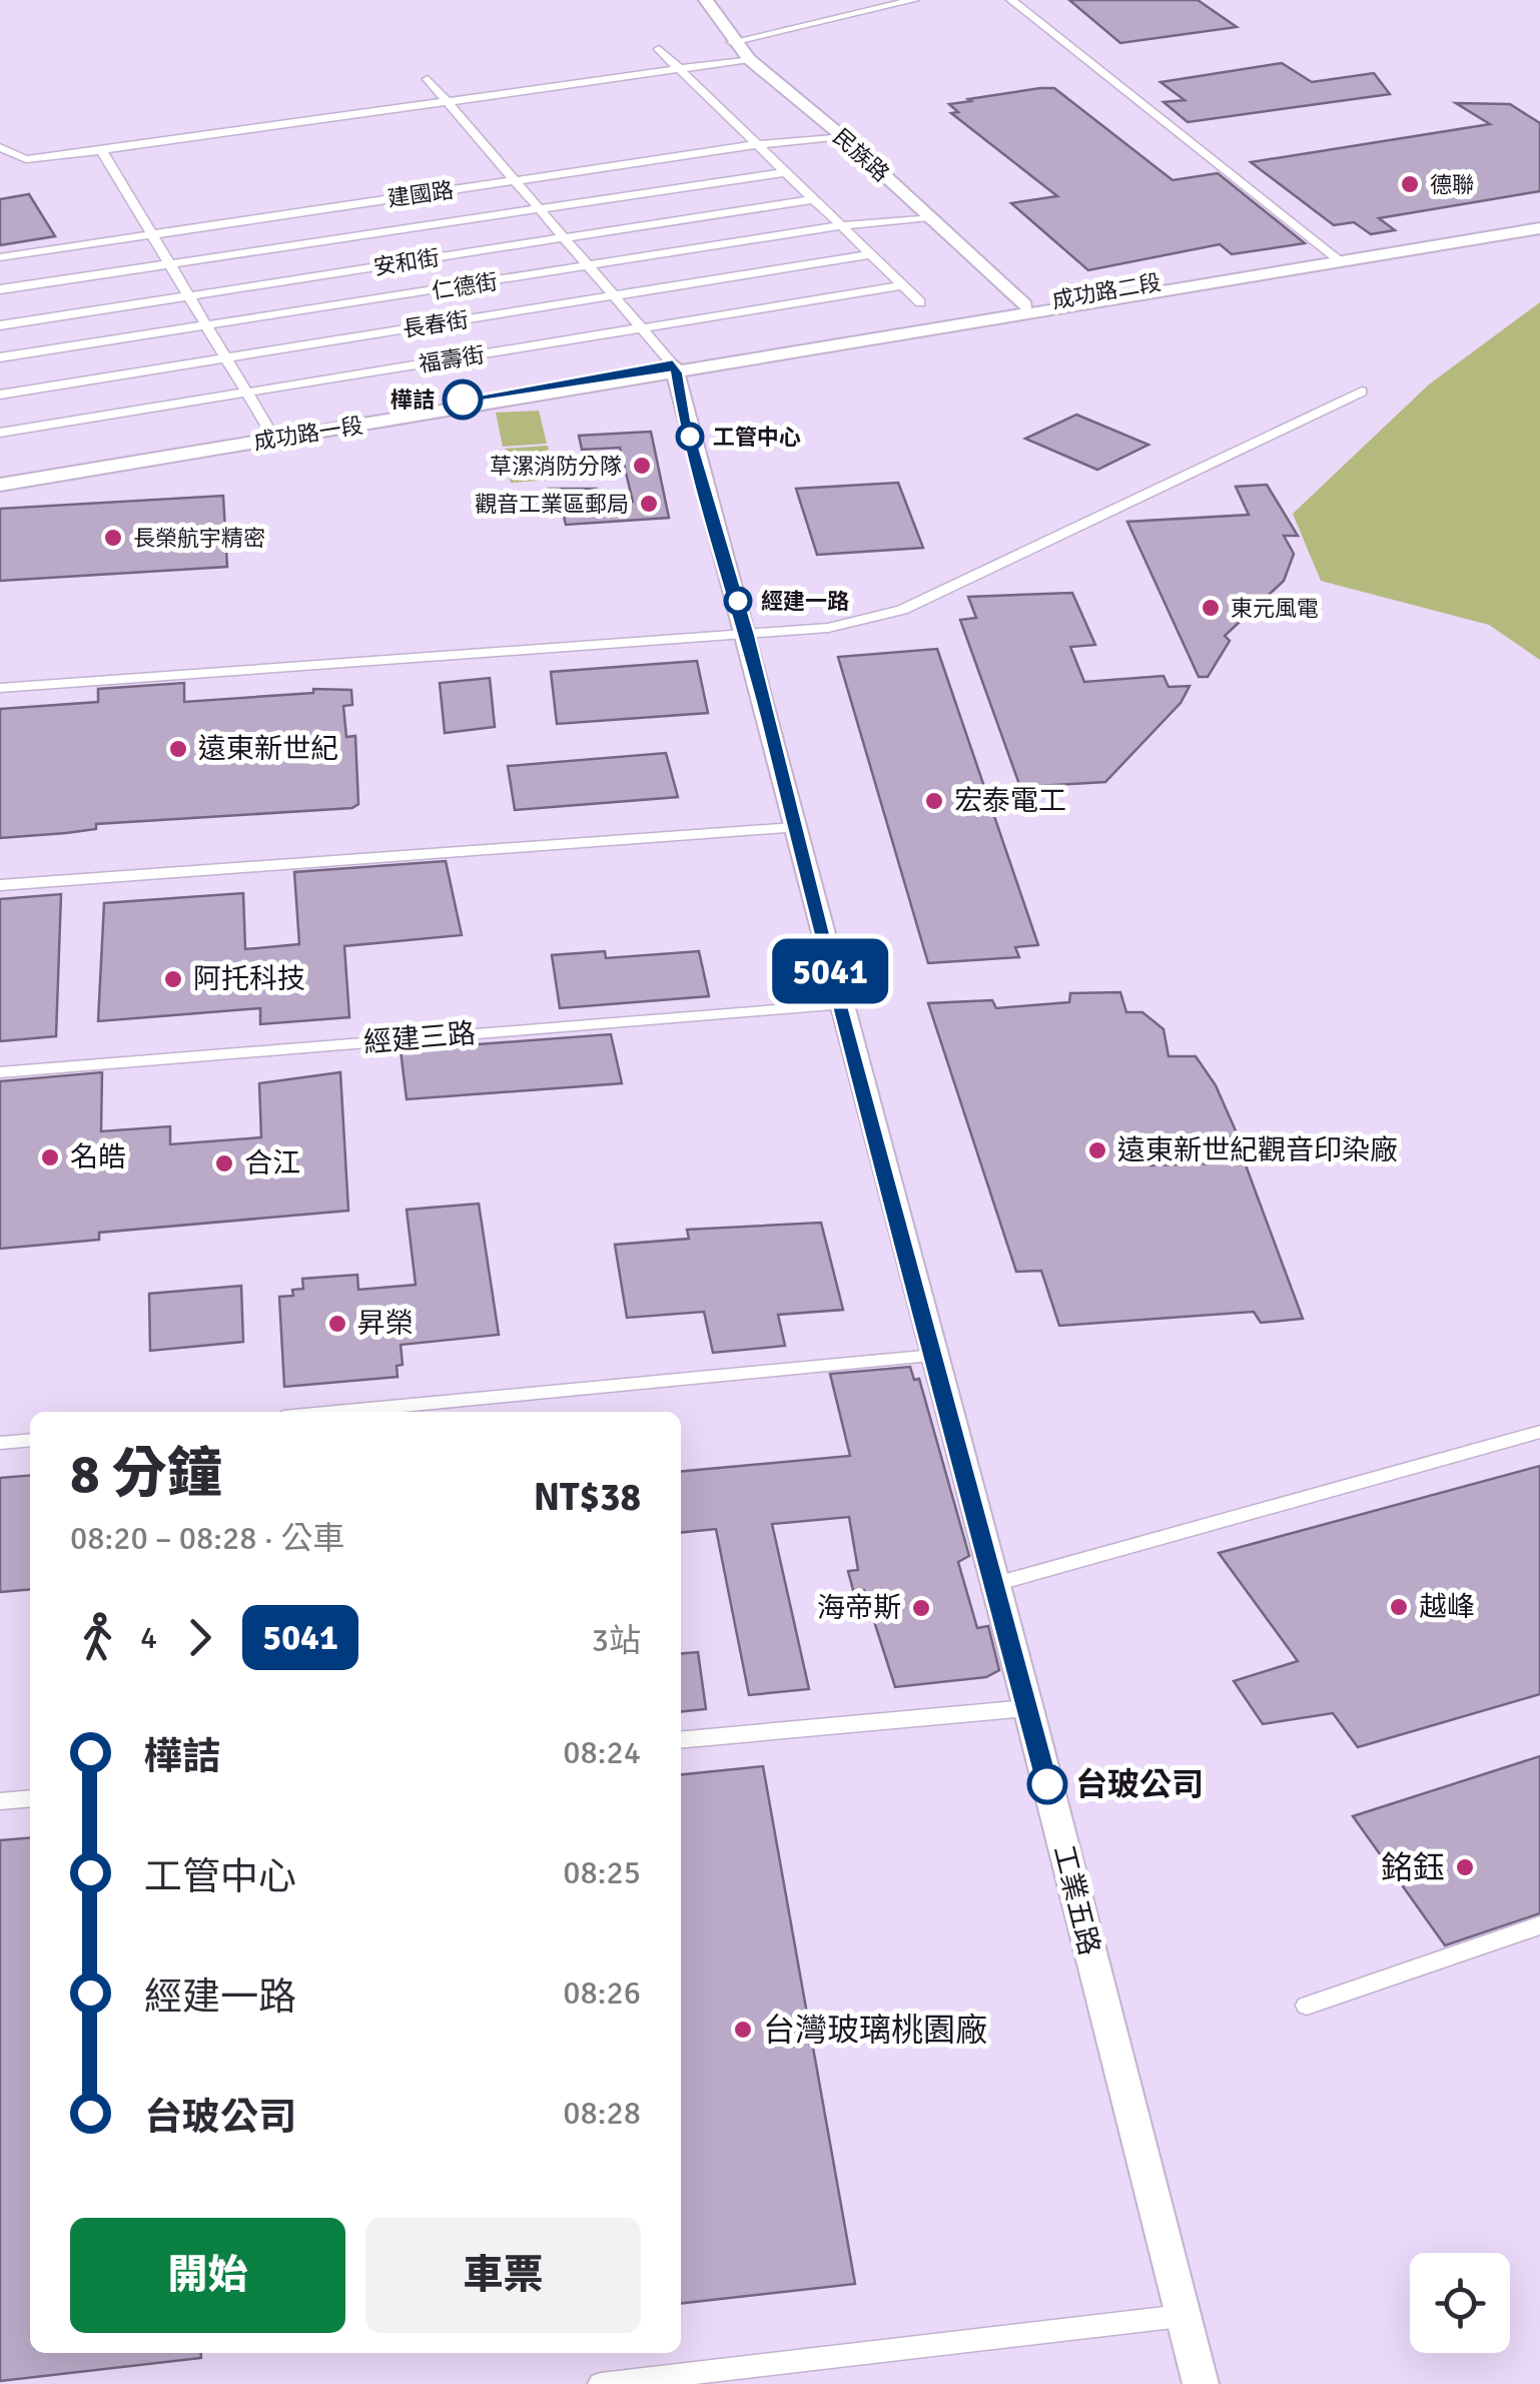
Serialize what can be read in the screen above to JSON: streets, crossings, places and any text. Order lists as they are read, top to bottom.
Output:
{
  "streets": {
    "street": [
      "民族路",
      "建國路",
      "安和街",
      "仁德街",
      "成功路二段",
      "長春街",
      "福壽街",
      "成功路一段",
      "經建三路",
      "工業五路"
    ]
  },
  "crossings": [
    ["民族路", "建國路"],
    ["民族路", "仁德街"],
    ["民族路", "成功路二段"],
    ["成功路二段", "成功路一段"],
    ["成功路二段", "工業五路"],
    ["成功路一段", "工業五路"],
    ["經建三路", "工業五路"]
  ],
  "places": [
    "德聯",
    "樺詰",
    "工管中心",
    "草漯消防分隊",
    "觀音工業區郵局",
    "長榮航宇精密",
    "經建一路",
    "東元風電",
    "遠東新世紀",
    "宏泰電工",
    "阿托科技",
    "遠東新世紀觀音印染廠",
    "名皓",
    "合江",
    "昇榮",
    "越峰",
    "海帝斯",
    "台玻公司",
    "銘鈺",
    "台灣玻璃桃園廠"
  ],
  "lines": ["bus line 5041"],
  "page": {
    "on_map": "5041",
    "heading": ["8 分鐘", "08:20 – 08:28 · 公車", "NT$38"],
    "legs": ["4", "5041", "3站"],
    "list": [
      {
        "name": "樺詰",
        "value": "08:24"
      },
      {
        "name": "工管中心",
        "value": "08:25"
      },
      {
        "name": "經建一路",
        "value": "08:26"
      },
      {
        "name": "台玻公司",
        "value": "08:28"
      }
    ],
    "buttons": ["開始", "車票"]
  }
}
